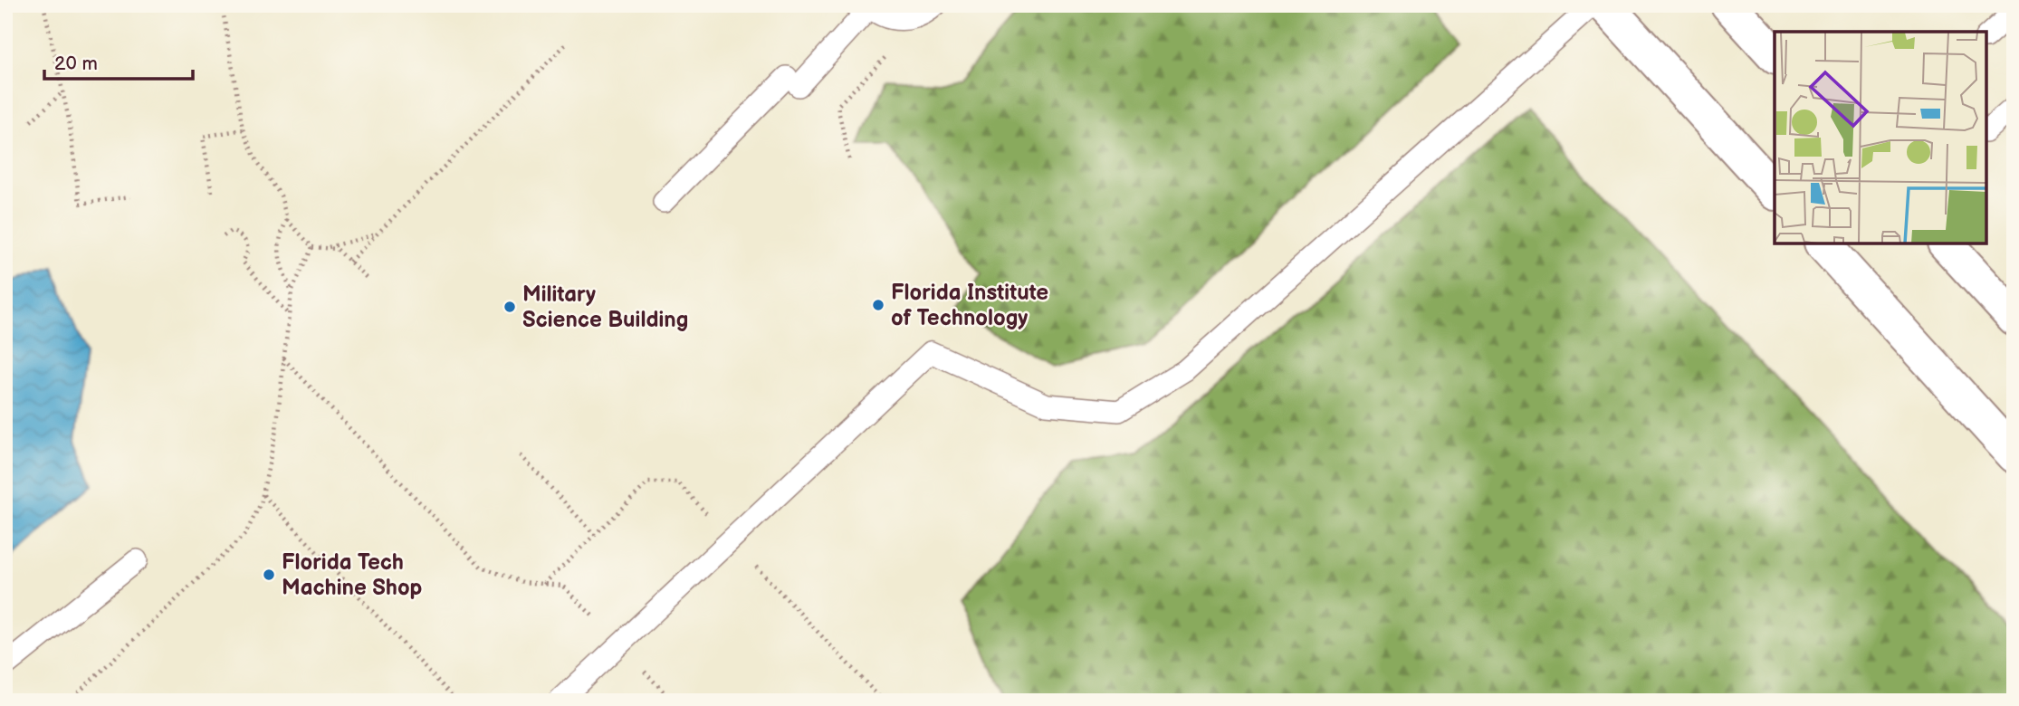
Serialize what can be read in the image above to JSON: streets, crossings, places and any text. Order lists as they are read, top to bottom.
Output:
{
  "places": ["Florida Institute of Technology", "Military Science Building", "Florida Tech Machine Shop"],
  "scale_bar": "20 m"
}
